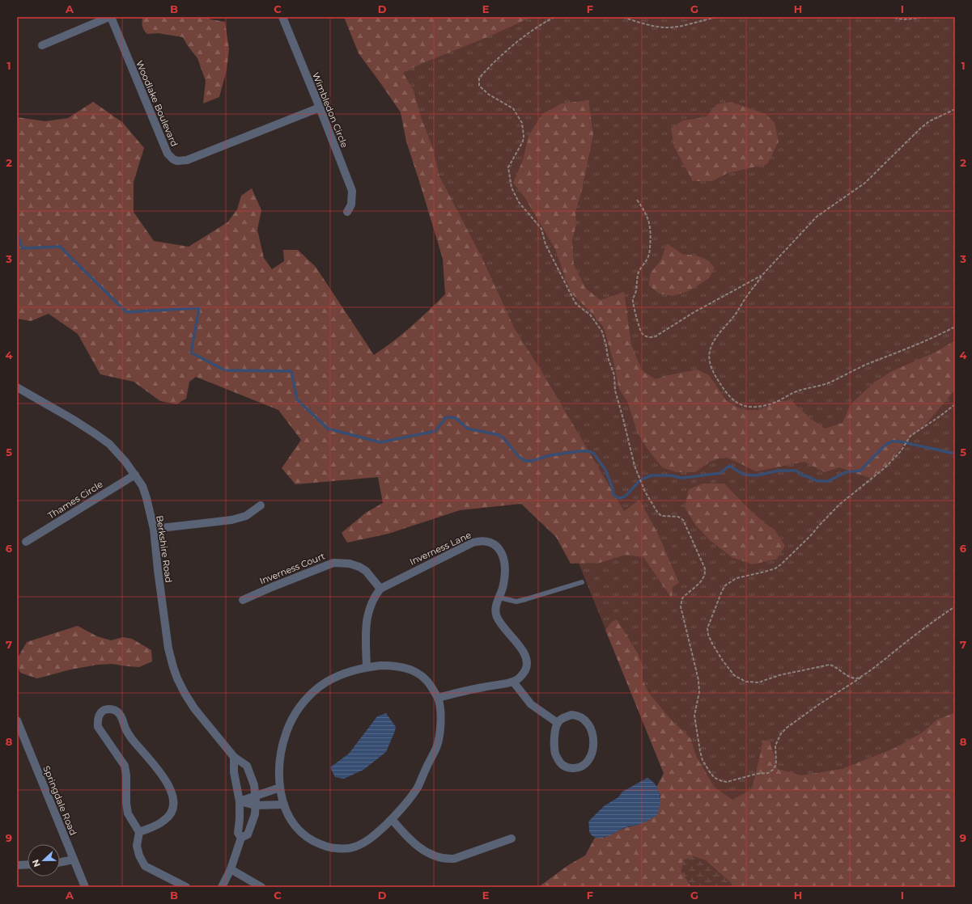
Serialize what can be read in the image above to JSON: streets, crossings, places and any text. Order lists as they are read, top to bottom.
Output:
{
  "streets": {
    "street": [
      "Woodlake Boulevard",
      "Wimbledon Circle",
      "Thames Circle",
      "Inverness Lane",
      "Berkshire Road",
      "Inverness Court",
      "Springdale Road"
    ]
  },
  "crossings": [
    ["Woodlake Boulevard", "Wimbledon Circle"],
    ["Thames Circle", "Berkshire Road"],
    ["Inverness Lane", "Inverness Court"]
  ],
  "north": "left",
  "grid": {
    "columns": [
      "A",
      "B",
      "C",
      "D",
      "E",
      "F",
      "G",
      "H",
      "I"
    ],
    "rows": [
      "1",
      "2",
      "3",
      "4",
      "5",
      "6",
      "7",
      "8",
      "9"
    ]
  }
}
